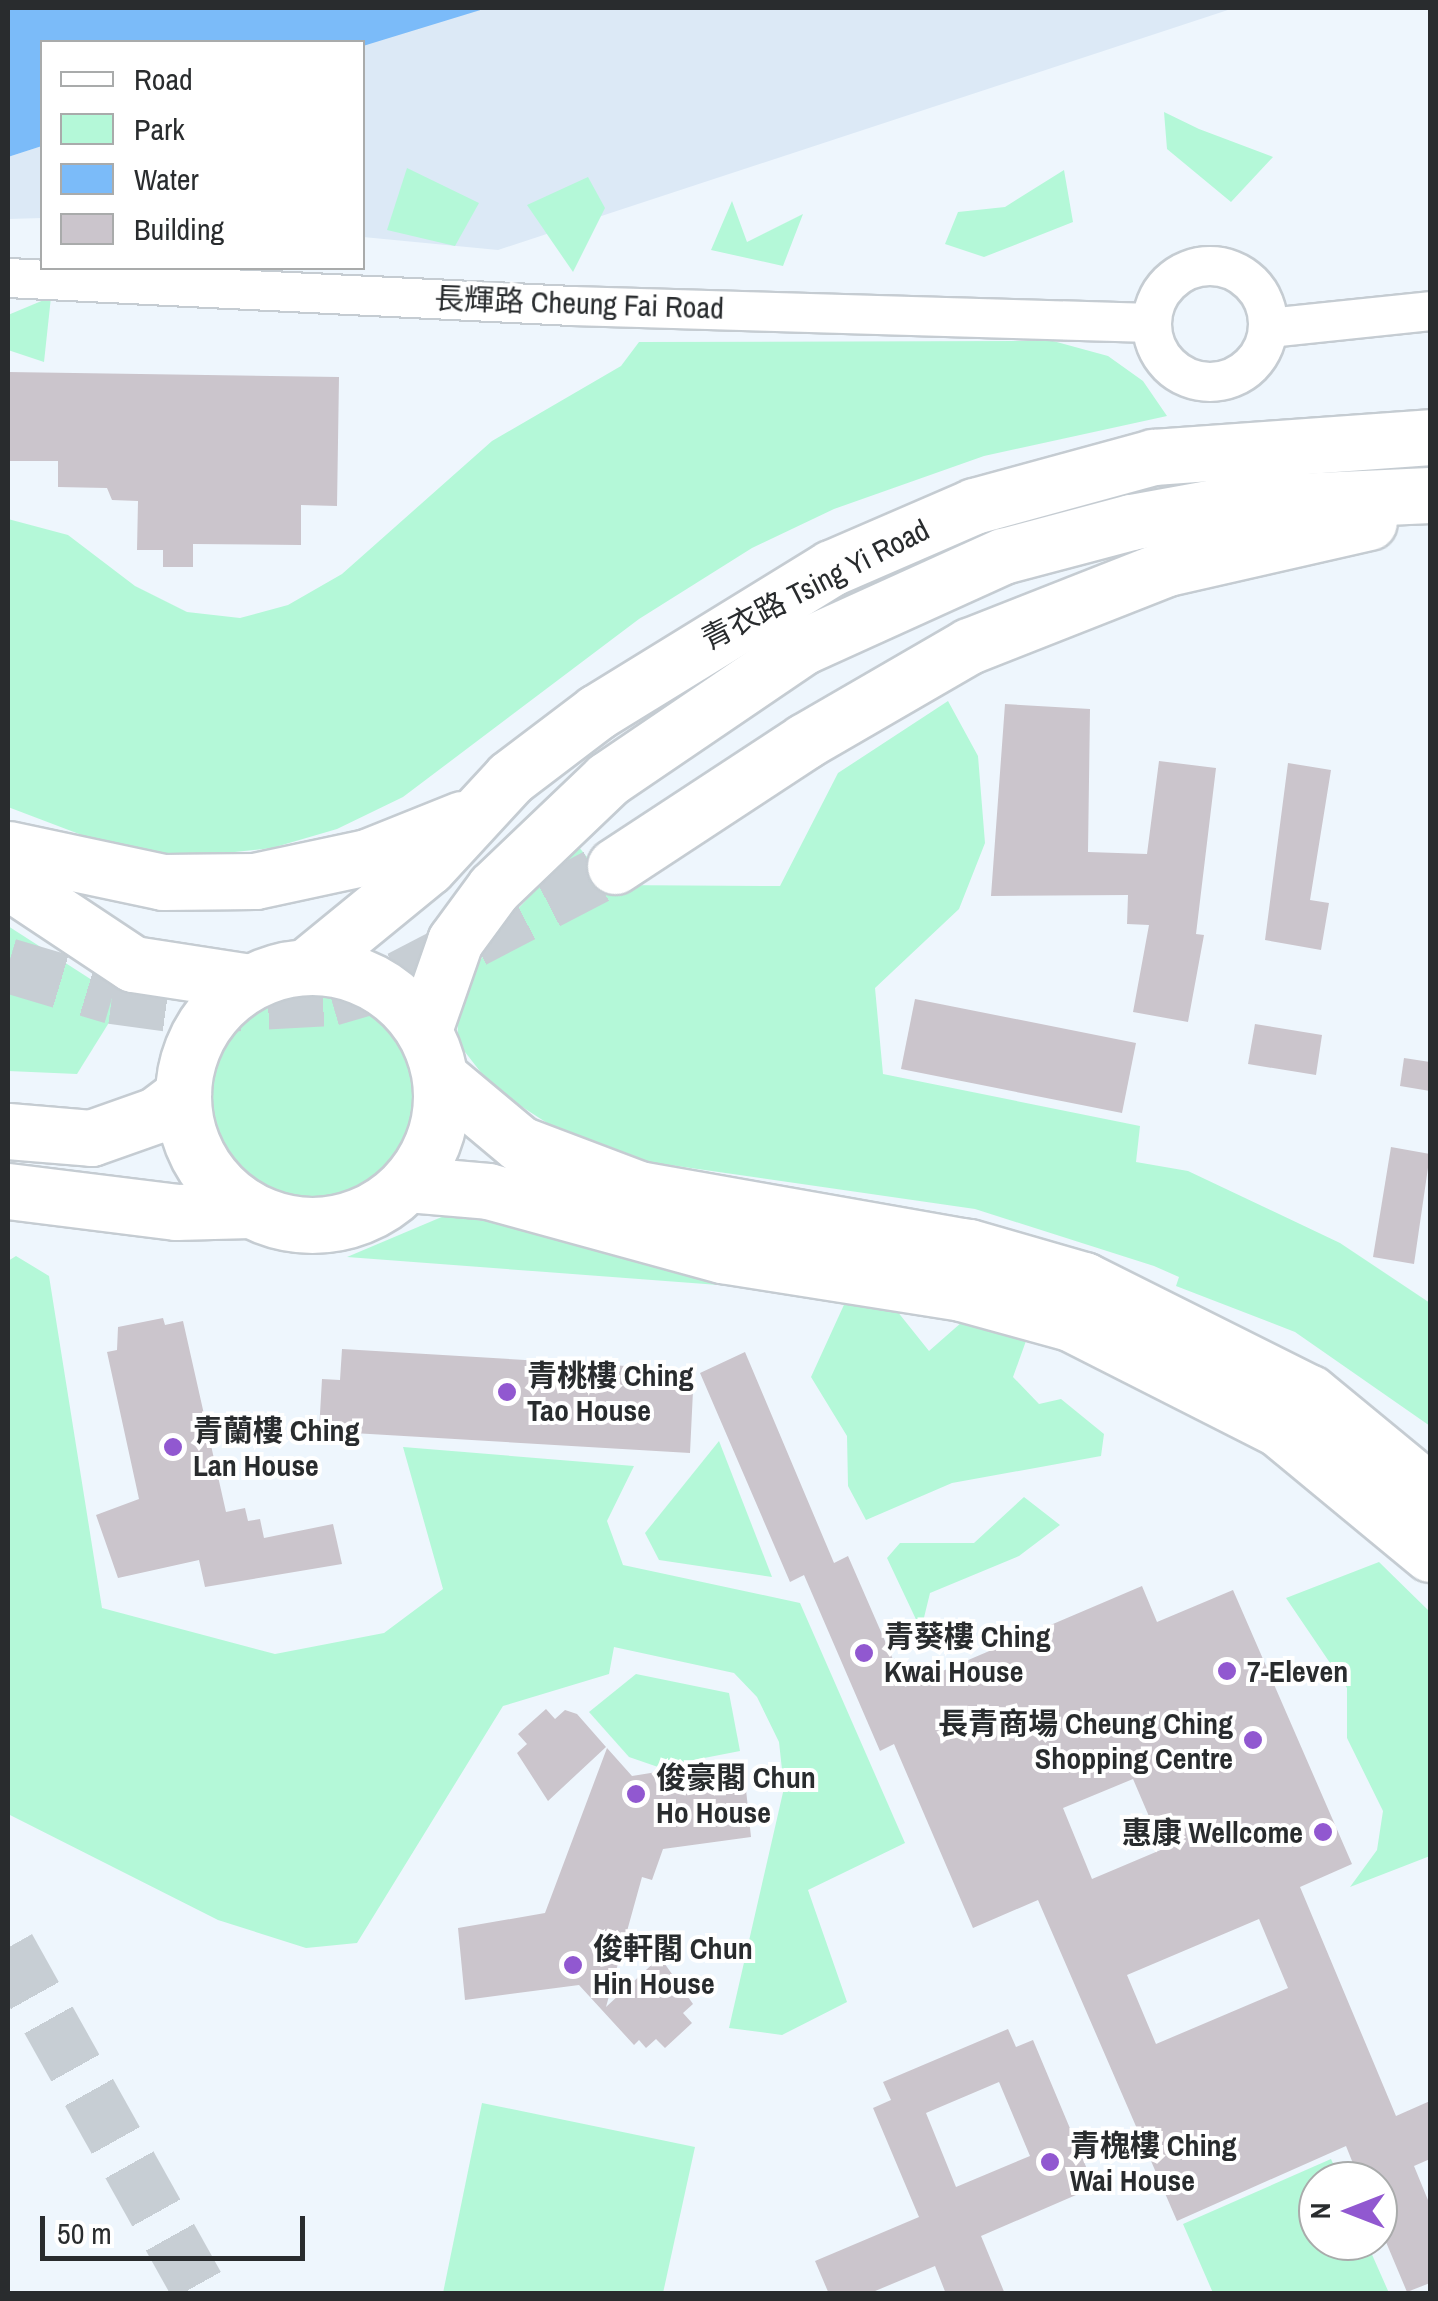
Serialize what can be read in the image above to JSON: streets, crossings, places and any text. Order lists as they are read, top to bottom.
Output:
{
  "streets": {
    "main road": ["青衣路 Tsing Yi Road"],
    "street": ["長輝路 Cheung Fai Road"]
  },
  "places": [
    "青桃樓 Ching Tao House",
    "青蘭樓 Ching Lan House",
    "青葵樓 Ching Kwai House",
    "7-Eleven",
    "長青商場 Cheung Ching Shopping Centre",
    "俊豪閣 Chun Ho House",
    "惠康 Wellcome",
    "俊軒閣 Chun Hin House",
    "青槐樓 Ching Wai House"
  ],
  "legend": [
    "Road",
    "Park",
    "Water",
    "Building"
  ],
  "scale_bar": "50 m",
  "north": "left"
}
